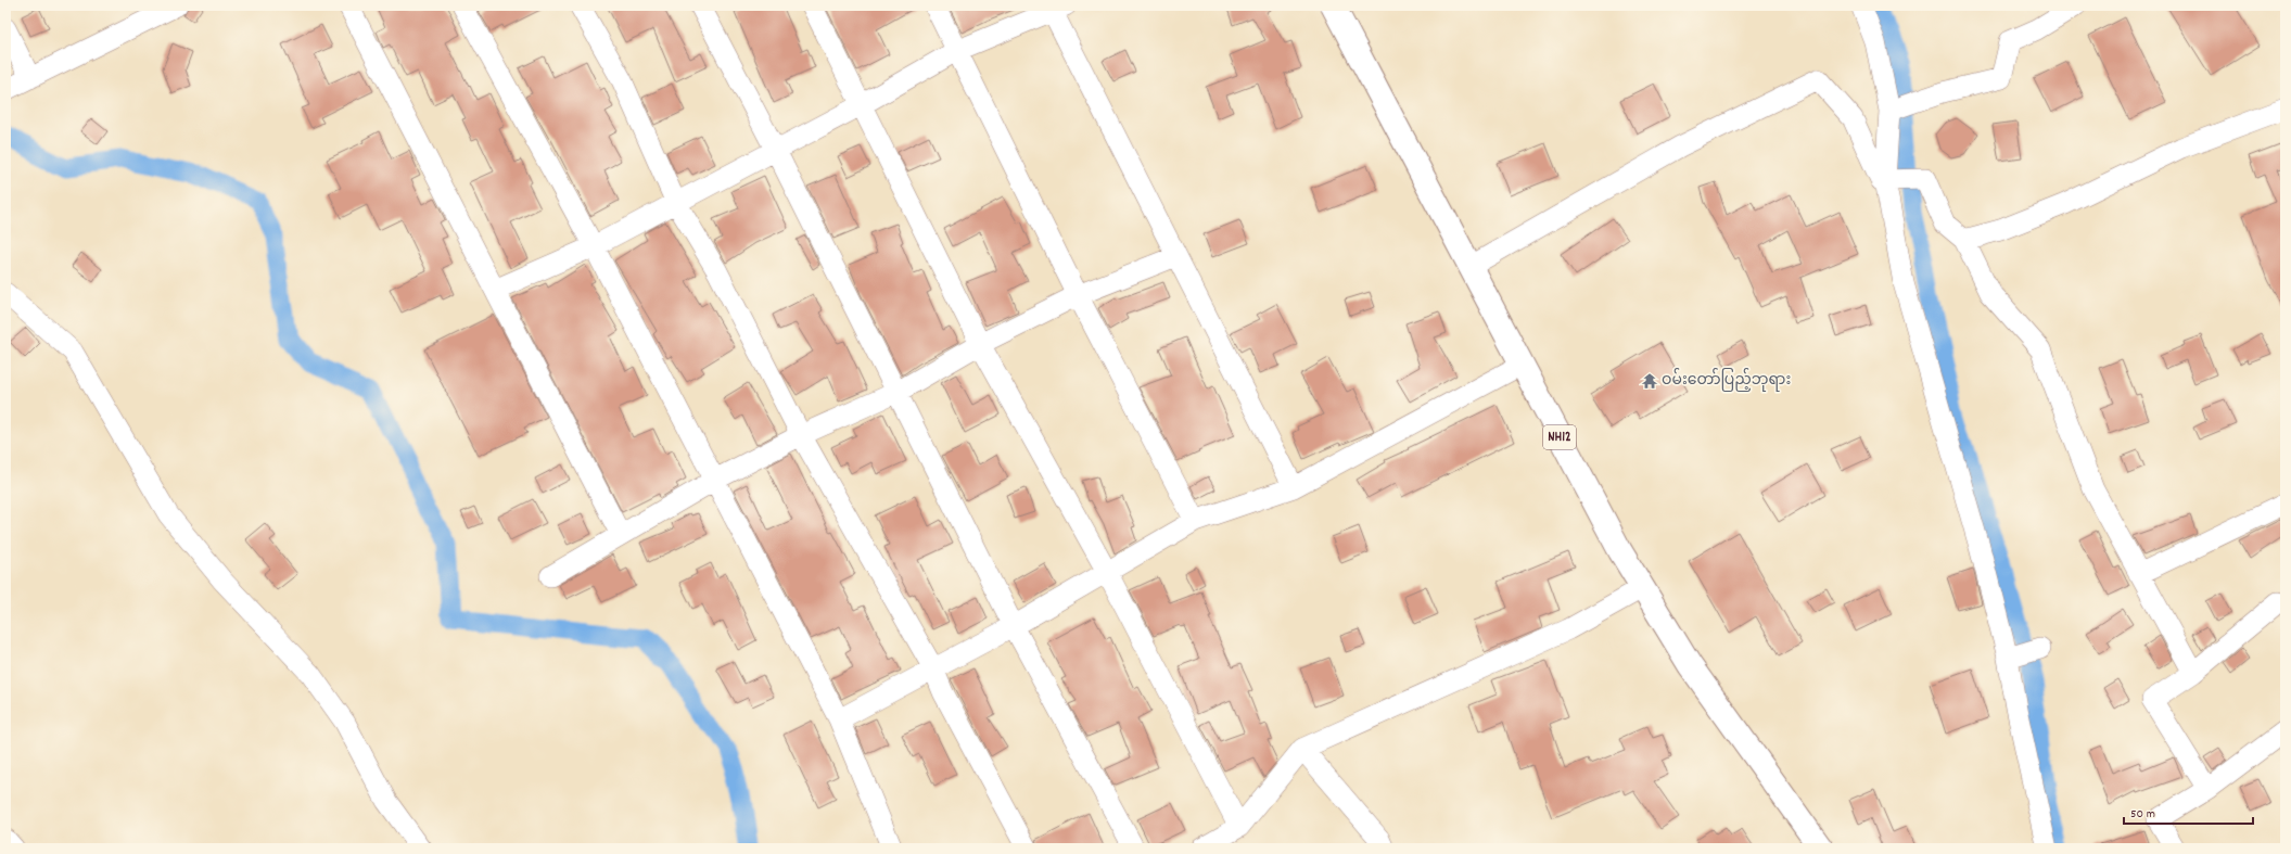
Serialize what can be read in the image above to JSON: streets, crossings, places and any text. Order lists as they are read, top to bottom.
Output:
{
  "streets": {
    "highway": ["NH12"]
  },
  "places": {
    "temple": ["ဝမ်းတော်ပြည့်ဘုရား"]
  },
  "scale_bar": "50 m"
}
